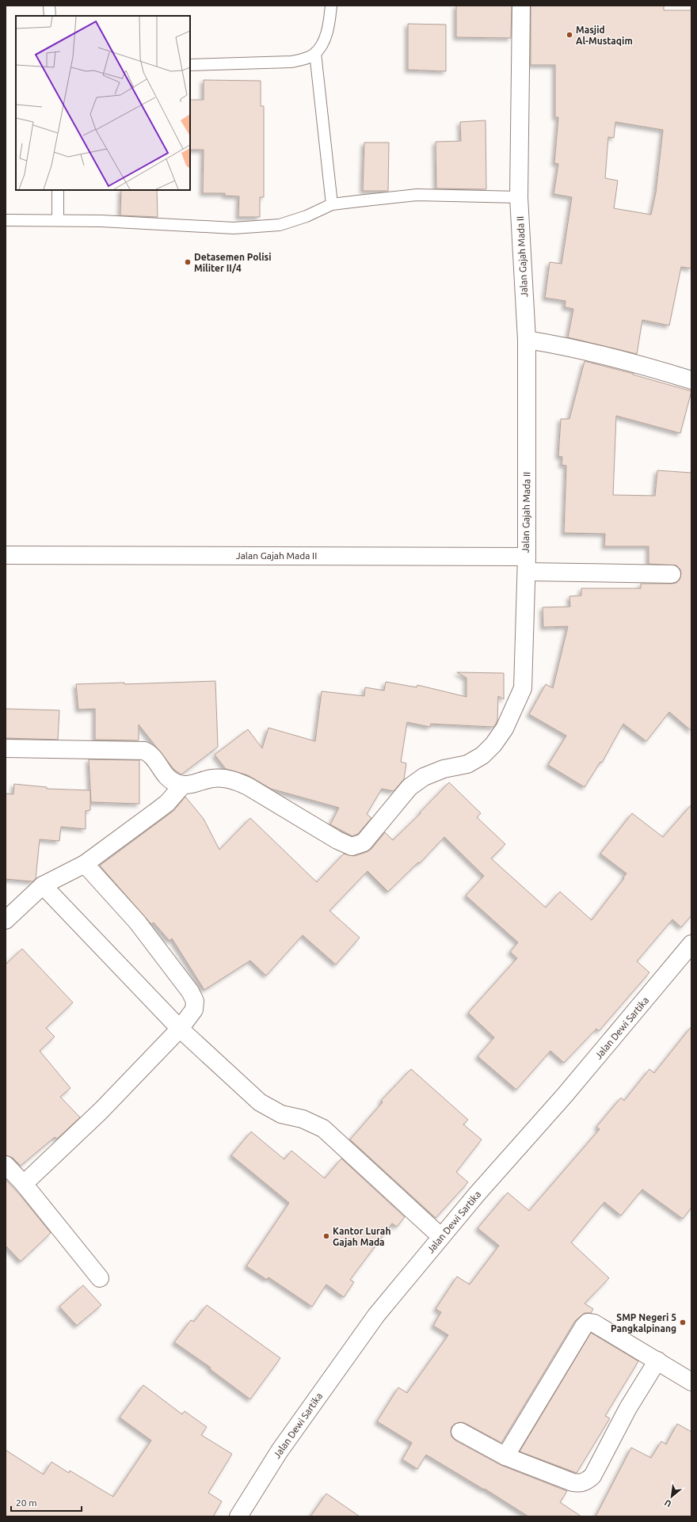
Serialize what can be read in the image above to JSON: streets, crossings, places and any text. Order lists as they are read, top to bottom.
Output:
{
  "streets": {
    "street": ["Jalan Gajah Mada II", "Jalan Dewi Sartika"]
  },
  "places": [
    "Masjid Al-Mustaqim",
    "Detasemen Polisi Militer II/4",
    "Kantor Lurah Gajah Mada",
    "SMP Negeri 5 Pangkalpinang"
  ],
  "scale_bar": "20 m",
  "north": "bottom left"
}
